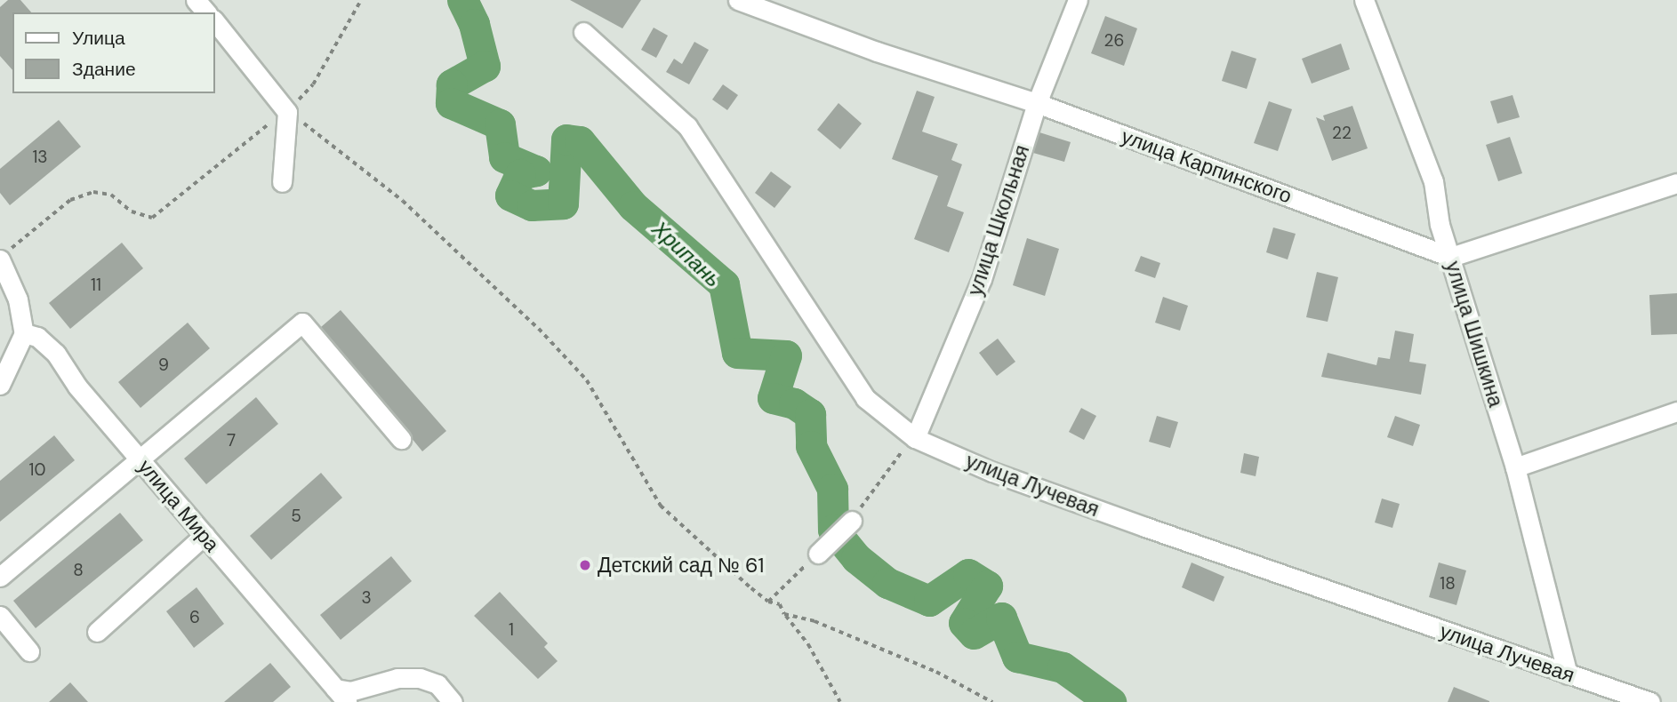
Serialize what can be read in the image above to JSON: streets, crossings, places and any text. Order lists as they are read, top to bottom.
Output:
{
  "streets": {
    "street": [
      "улица Карпинского",
      "улица Школьная",
      "улица Шишкина",
      "улица Лучевая",
      "улица Мира"
    ]
  },
  "crossings": [
    ["улица Карпинского", "улица Школьная"],
    ["улица Карпинского", "улица Шишкина"],
    ["улица Школьная", "улица Лучевая"],
    ["улица Шишкина", "улица Лучевая"]
  ],
  "water": ["Хрипань"],
  "places": ["Детский сад № 61"],
  "house_numbers": [
    "26",
    "22",
    "13",
    "11",
    "9",
    "7",
    "10",
    "5",
    "8",
    "18",
    "3",
    "6",
    "1"
  ],
  "legend": ["Улица", "Здание"]
}
